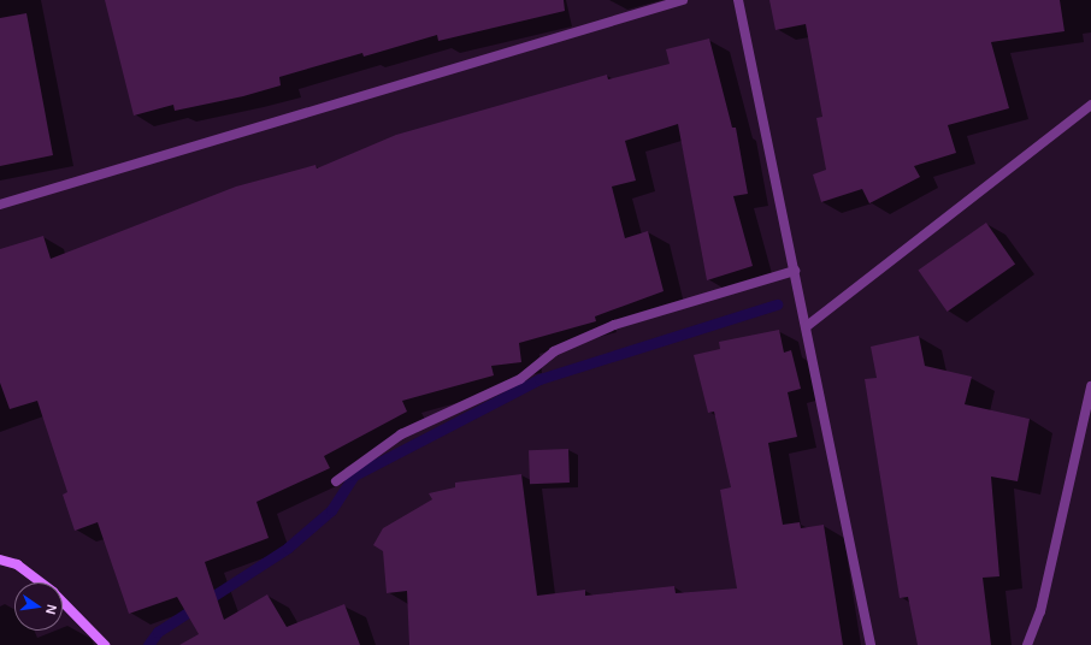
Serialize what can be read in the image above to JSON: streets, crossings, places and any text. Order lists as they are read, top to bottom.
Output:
{
  "north": "right"
}
